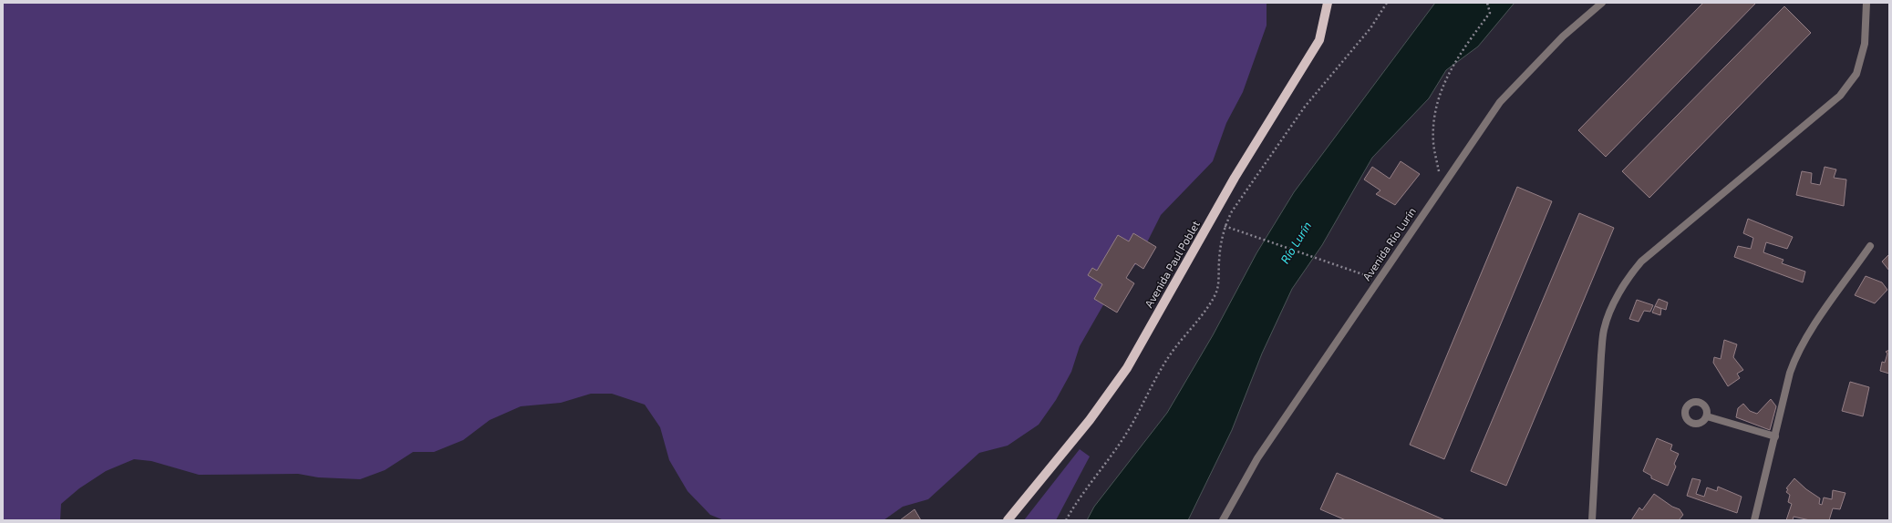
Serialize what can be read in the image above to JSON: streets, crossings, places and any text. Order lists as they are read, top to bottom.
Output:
{
  "streets": {
    "main road": ["Avenida Paul Poblet"],
    "street": ["Avenida Río Lurín"]
  },
  "water": ["Río Lurín"]
}
